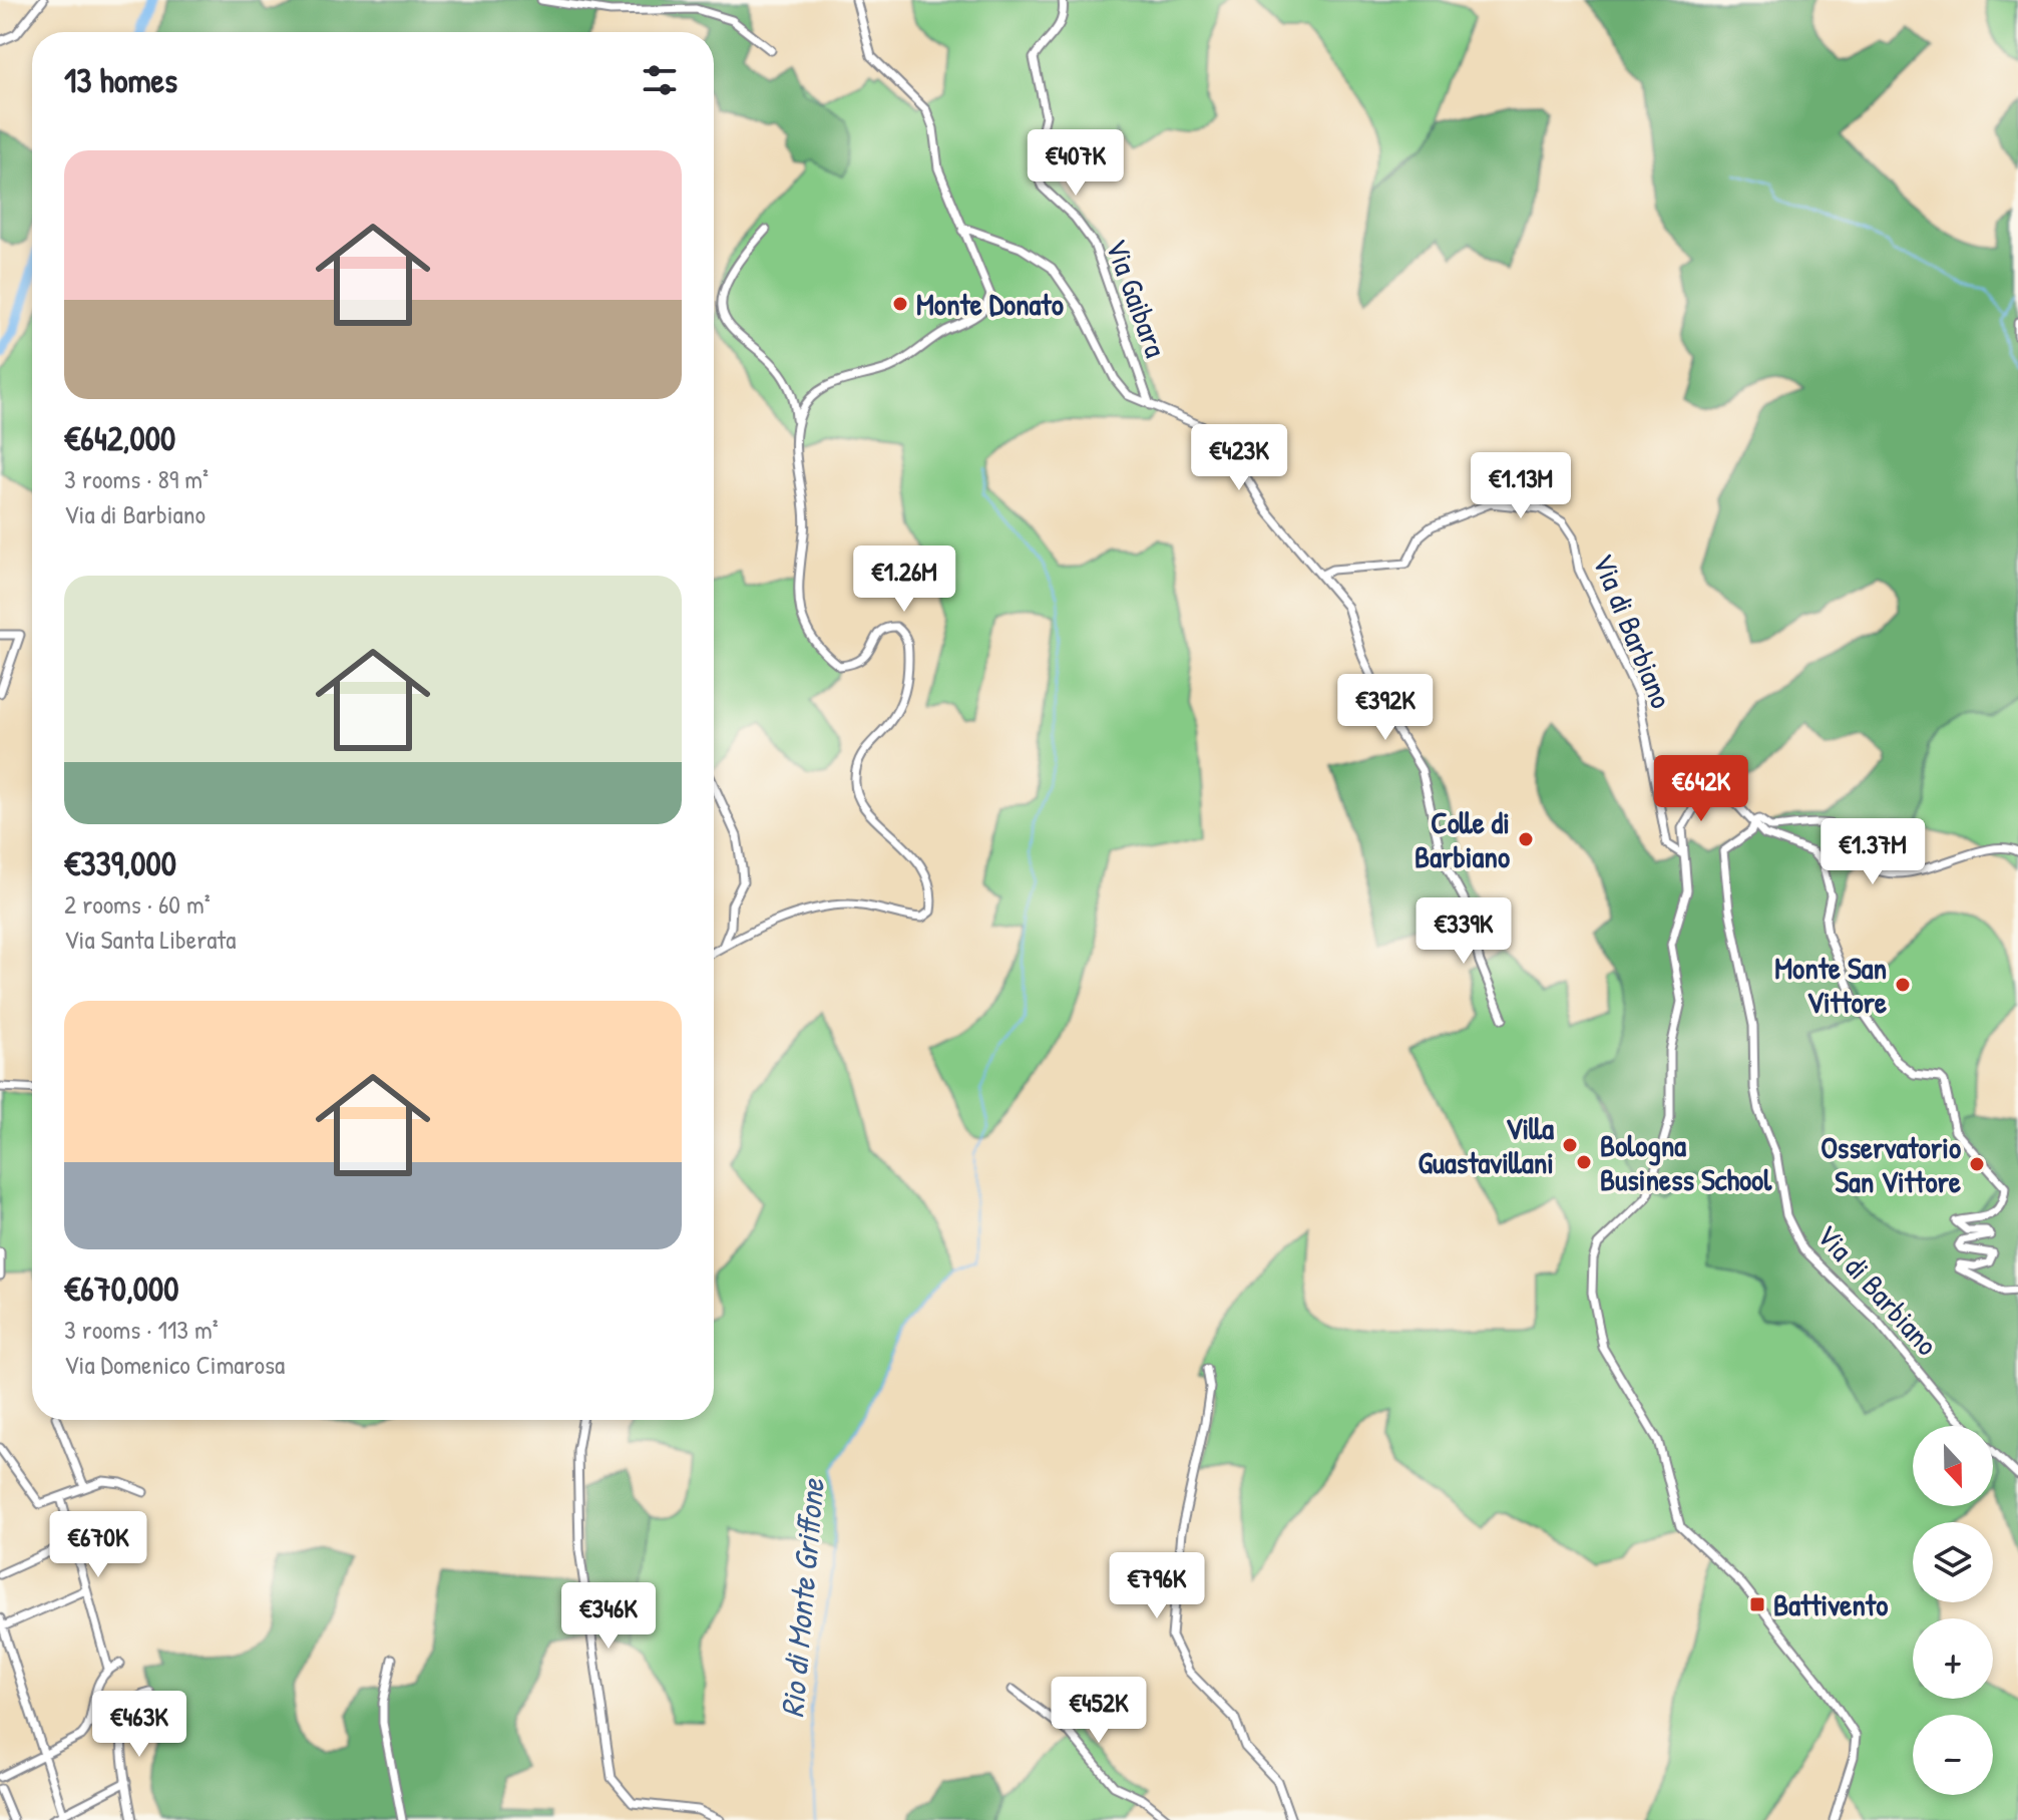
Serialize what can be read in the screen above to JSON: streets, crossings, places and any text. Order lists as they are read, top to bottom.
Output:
{
  "streets": {
    "street": ["Via Gaibara", "Via di Barbiano"]
  },
  "water": ["Rio di Monte Griffone"],
  "places": {
    "other": [
      "Monte Donato",
      "Colle di Barbiano",
      "Monte San Vittore",
      "Villa Guastavillani",
      "Bologna Business School",
      "Osservatorio San Vittore"
    ],
    "transit": ["Battivento"]
  },
  "north": "bottom",
  "page": {
    "heading": "13 homes",
    "list": [
      {
        "name": "€642,000",
        "note": "3 rooms · 89 m² · Via di Barbiano"
      },
      {
        "name": "€339,000",
        "note": "2 rooms · 60 m² · Via Santa Liberata"
      },
      {
        "name": "€670,000",
        "note": "3 rooms · 113 m² · Via Domenico Cimarosa"
      }
    ],
    "price": [
      "€407K",
      "€423K",
      "€1.13M",
      "€1.26M",
      "€392K",
      "€642K",
      "€1.37M",
      "€339K",
      "€670K",
      "€796K",
      "€346K",
      "€452K",
      "€463K"
    ],
    "map_buttons": ["+", "−"]
  }
}
